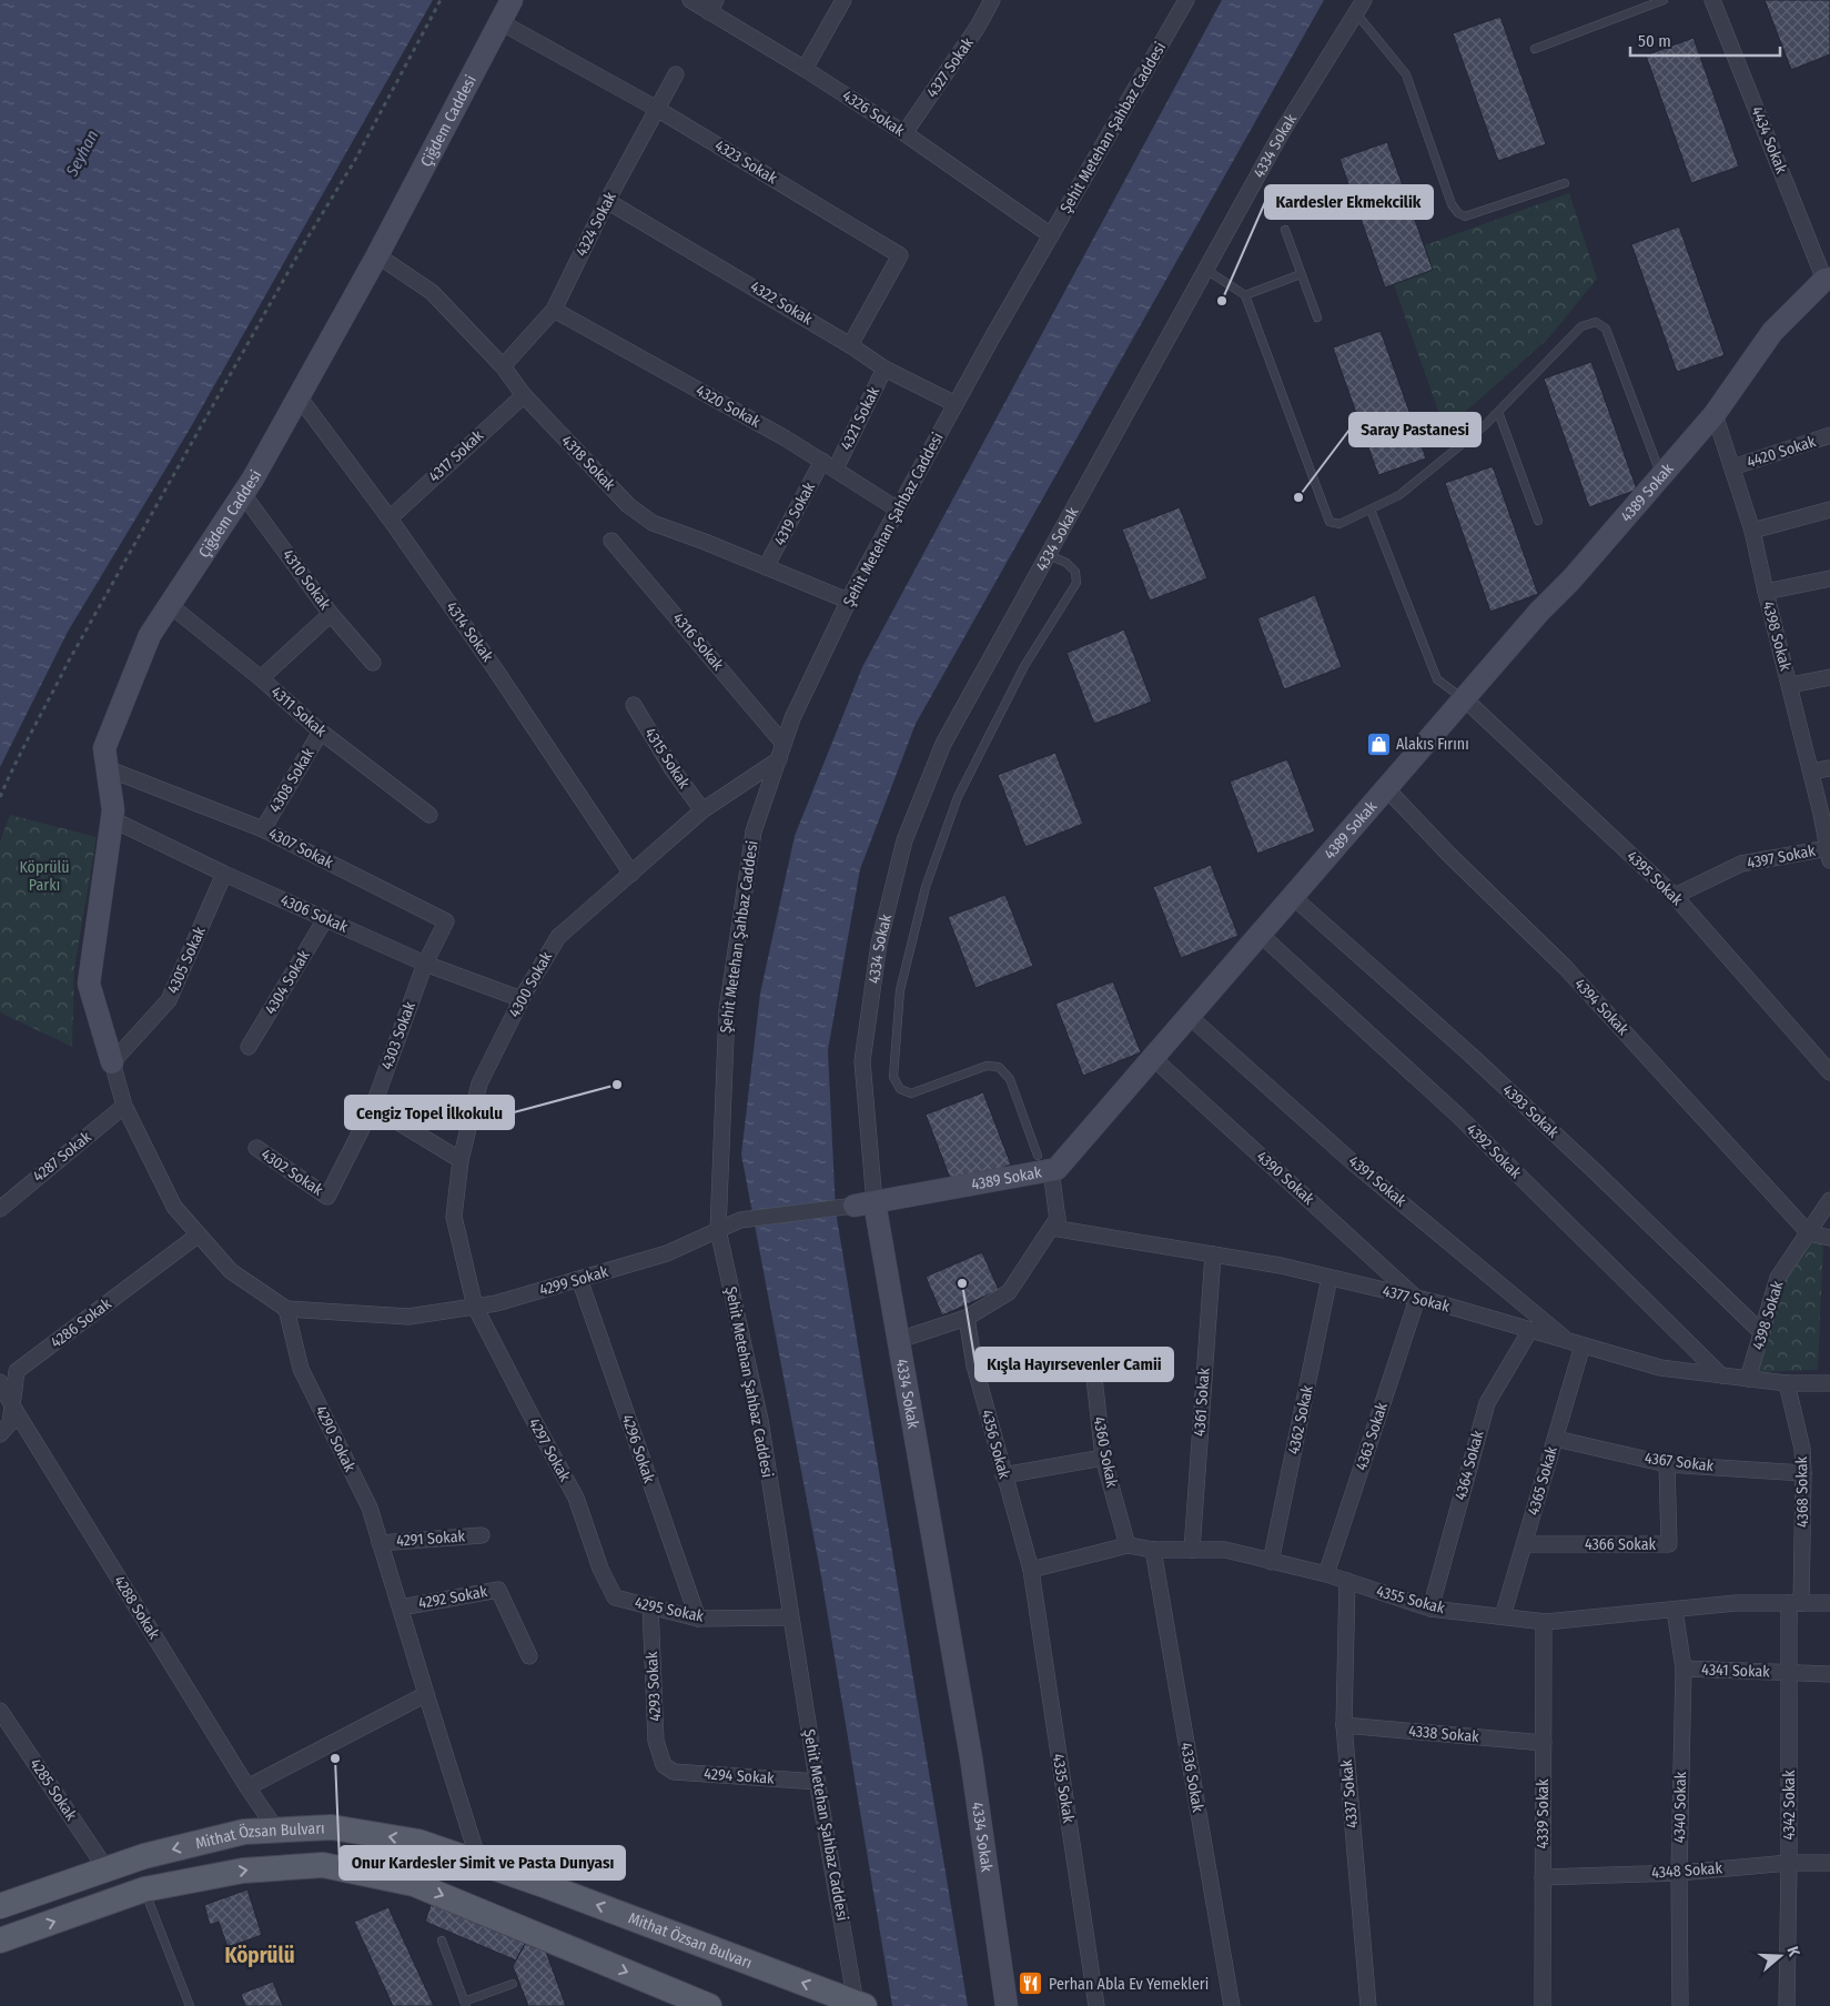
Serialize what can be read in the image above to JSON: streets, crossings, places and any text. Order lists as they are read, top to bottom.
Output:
{
  "streets": {
    "main road": [
      "Çiğdem Caddesi",
      "4334 Sokak",
      "4389 Sokak",
      "Mithat Özsan Bulvarı"
    ],
    "street": [
      "4327 Sokak",
      "4326 Sokak",
      "Şehit Metehan Şahbaz Caddesi",
      "4434 Sokak",
      "4323 Sokak",
      "4324 Sokak",
      "4322 Sokak",
      "4320 Sokak",
      "4321 Sokak",
      "4420 Sokak",
      "4317 Sokak",
      "4318 Sokak",
      "4319 Sokak",
      "4310 Sokak",
      "4314 Sokak",
      "4398 Sokak",
      "4316 Sokak",
      "4311 Sokak",
      "4315 Sokak",
      "4308 Sokak",
      "4307 Sokak",
      "4397 Sokak",
      "4395 Sokak",
      "4306 Sokak",
      "4305 Sokak",
      "4304 Sokak",
      "4300 Sokak",
      "4394 Sokak",
      "4303 Sokak",
      "4393 Sokak",
      "4392 Sokak",
      "4287 Sokak",
      "4302 Sokak",
      "4390 Sokak",
      "4391 Sokak",
      "4299 Sokak",
      "4377 Sokak",
      "4286 Sokak",
      "4361 Sokak",
      "4362 Sokak",
      "4363 Sokak",
      "4290 Sokak",
      "4356 Sokak",
      "4296 Sokak",
      "4297 Sokak",
      "4360 Sokak",
      "4367 Sokak",
      "4364 Sokak",
      "4365 Sokak",
      "4368 Sokak",
      "4291 Sokak",
      "4366 Sokak",
      "4292 Sokak",
      "4355 Sokak",
      "4288 Sokak",
      "4295 Sokak",
      "4341 Sokak",
      "4293 Sokak",
      "4338 Sokak",
      "4294 Sokak",
      "4336 Sokak",
      "4335 Sokak",
      "4285 Sokak",
      "4337 Sokak",
      "4342 Sokak",
      "4340 Sokak",
      "4339 Sokak",
      "4348 Sokak"
    ]
  },
  "crossings": [
    ["4327 Sokak", "4326 Sokak"],
    ["4326 Sokak", "Şehit Metehan Şahbaz Caddesi"],
    ["Çiğdem Caddesi", "4323 Sokak"],
    ["Çiğdem Caddesi", "4318 Sokak"],
    ["Çiğdem Caddesi", "4310 Sokak"],
    ["Çiğdem Caddesi", "4314 Sokak"],
    ["Çiğdem Caddesi", "4311 Sokak"],
    ["Çiğdem Caddesi", "4307 Sokak"],
    ["Çiğdem Caddesi", "4306 Sokak"],
    ["Çiğdem Caddesi", "4305 Sokak"],
    ["Şehit Metehan Şahbaz Caddesi", "4322 Sokak"],
    ["Şehit Metehan Şahbaz Caddesi", "4320 Sokak"],
    ["Şehit Metehan Şahbaz Caddesi", "4318 Sokak"],
    ["Şehit Metehan Şahbaz Caddesi", "4316 Sokak"],
    ["Şehit Metehan Şahbaz Caddesi", "4300 Sokak"],
    ["Şehit Metehan Şahbaz Caddesi", "4299 Sokak"],
    ["Şehit Metehan Şahbaz Caddesi", "4295 Sokak"],
    ["Şehit Metehan Şahbaz Caddesi", "4294 Sokak"],
    ["Şehit Metehan Şahbaz Caddesi", "Mithat Özsan Bulvarı"],
    ["4434 Sokak", "4389 Sokak"],
    ["4334 Sokak", "4389 Sokak"],
    ["4334 Sokak", "4299 Sokak"],
    ["4323 Sokak", "4324 Sokak"],
    ["4323 Sokak", "4322 Sokak"],
    ["4324 Sokak", "4322 Sokak"],
    ["4324 Sokak", "4320 Sokak"],
    ["4324 Sokak", "4318 Sokak"],
    ["4322 Sokak", "4321 Sokak"],
    ["4320 Sokak", "4321 Sokak"],
    ["4320 Sokak", "4319 Sokak"],
    ["4321 Sokak", "4319 Sokak"],
    ["4420 Sokak", "4398 Sokak"],
    ["4317 Sokak", "4318 Sokak"],
    ["4317 Sokak", "4314 Sokak"],
    ["4318 Sokak", "4319 Sokak"],
    ["4389 Sokak", "4398 Sokak"],
    ["4389 Sokak", "4395 Sokak"],
    ["4389 Sokak", "4394 Sokak"],
    ["4389 Sokak", "4393 Sokak"],
    ["4389 Sokak", "4392 Sokak"],
    ["4389 Sokak", "4390 Sokak"],
    ["4389 Sokak", "4391 Sokak"],
    ["4389 Sokak", "4299 Sokak"],
    ["4314 Sokak", "4300 Sokak"],
    ["4398 Sokak", "4397 Sokak"],
    ["4398 Sokak", "4394 Sokak"],
    ["4398 Sokak", "4393 Sokak"],
    ["4398 Sokak", "4377 Sokak"],
    ["4311 Sokak", "4308 Sokak"],
    ["4315 Sokak", "4300 Sokak"],
    ["4308 Sokak", "4307 Sokak"],
    ["4307 Sokak", "4306 Sokak"],
    ["4307 Sokak", "4303 Sokak"],
    ["4397 Sokak", "4395 Sokak"],
    ["4306 Sokak", "4305 Sokak"],
    ["4306 Sokak", "4304 Sokak"],
    ["4306 Sokak", "4300 Sokak"],
    ["4306 Sokak", "4303 Sokak"],
    ["4300 Sokak", "4299 Sokak"],
    ["4300 Sokak", "4297 Sokak"],
    ["4303 Sokak", "4302 Sokak"],
    ["4392 Sokak", "4377 Sokak"],
    ["4390 Sokak", "4377 Sokak"],
    ["4390 Sokak", "4363 Sokak"],
    ["4391 Sokak", "4377 Sokak"],
    ["4391 Sokak", "4365 Sokak"],
    ["4299 Sokak", "4290 Sokak"],
    ["4299 Sokak", "4296 Sokak"],
    ["4299 Sokak", "4297 Sokak"],
    ["4377 Sokak", "4361 Sokak"],
    ["4377 Sokak", "4362 Sokak"],
    ["4377 Sokak", "4363 Sokak"],
    ["4377 Sokak", "4364 Sokak"],
    ["4377 Sokak", "4365 Sokak"],
    ["4377 Sokak", "4368 Sokak"],
    ["4286 Sokak", "4288 Sokak"],
    ["4361 Sokak", "4355 Sokak"],
    ["4362 Sokak", "4355 Sokak"],
    ["4363 Sokak", "4355 Sokak"],
    ["4290 Sokak", "4291 Sokak"],
    ["4290 Sokak", "4292 Sokak"],
    ["4290 Sokak", "Mithat Özsan Bulvarı"],
    ["4356 Sokak", "4360 Sokak"],
    ["4356 Sokak", "4355 Sokak"],
    ["4356 Sokak", "4335 Sokak"],
    ["4296 Sokak", "4295 Sokak"],
    ["4297 Sokak", "4295 Sokak"],
    ["4360 Sokak", "4355 Sokak"],
    ["4367 Sokak", "4365 Sokak"],
    ["4367 Sokak", "4368 Sokak"],
    ["4367 Sokak", "4366 Sokak"],
    ["4364 Sokak", "4355 Sokak"],
    ["4365 Sokak", "4366 Sokak"],
    ["4365 Sokak", "4355 Sokak"],
    ["4368 Sokak", "4355 Sokak"],
    ["4368 Sokak", "4342 Sokak"],
    ["4355 Sokak", "4336 Sokak"],
    ["4355 Sokak", "4335 Sokak"],
    ["4355 Sokak", "4337 Sokak"],
    ["4355 Sokak", "4342 Sokak"],
    ["4355 Sokak", "4340 Sokak"],
    ["4355 Sokak", "4339 Sokak"],
    ["4288 Sokak", "Mithat Özsan Bulvarı"],
    ["4295 Sokak", "4293 Sokak"],
    ["4341 Sokak", "4342 Sokak"],
    ["4341 Sokak", "4340 Sokak"],
    ["4293 Sokak", "4294 Sokak"],
    ["4338 Sokak", "4337 Sokak"],
    ["4338 Sokak", "4339 Sokak"],
    ["4285 Sokak", "Mithat Özsan Bulvarı"],
    ["4342 Sokak", "4348 Sokak"],
    ["4340 Sokak", "4348 Sokak"],
    ["4339 Sokak", "4348 Sokak"]
  ],
  "districts": ["Köprülü"],
  "water": ["Seyhan"],
  "parks": ["Köprülü Parkı"],
  "places": {
    "other": [
      "Kardesler Ekmekcilik",
      "Saray Pastanesi",
      "Cengiz Topel İlkokulu",
      "Kışla Hayırsevenler Camii",
      "Onur Kardesler Simit ve Pasta Dunyası"
    ],
    "shop": ["Alakıs Fırını"],
    "restaurant": ["Perhan Abla Ev Yemekleri"]
  },
  "scale_bar": "50 m",
  "north": "right"
}
